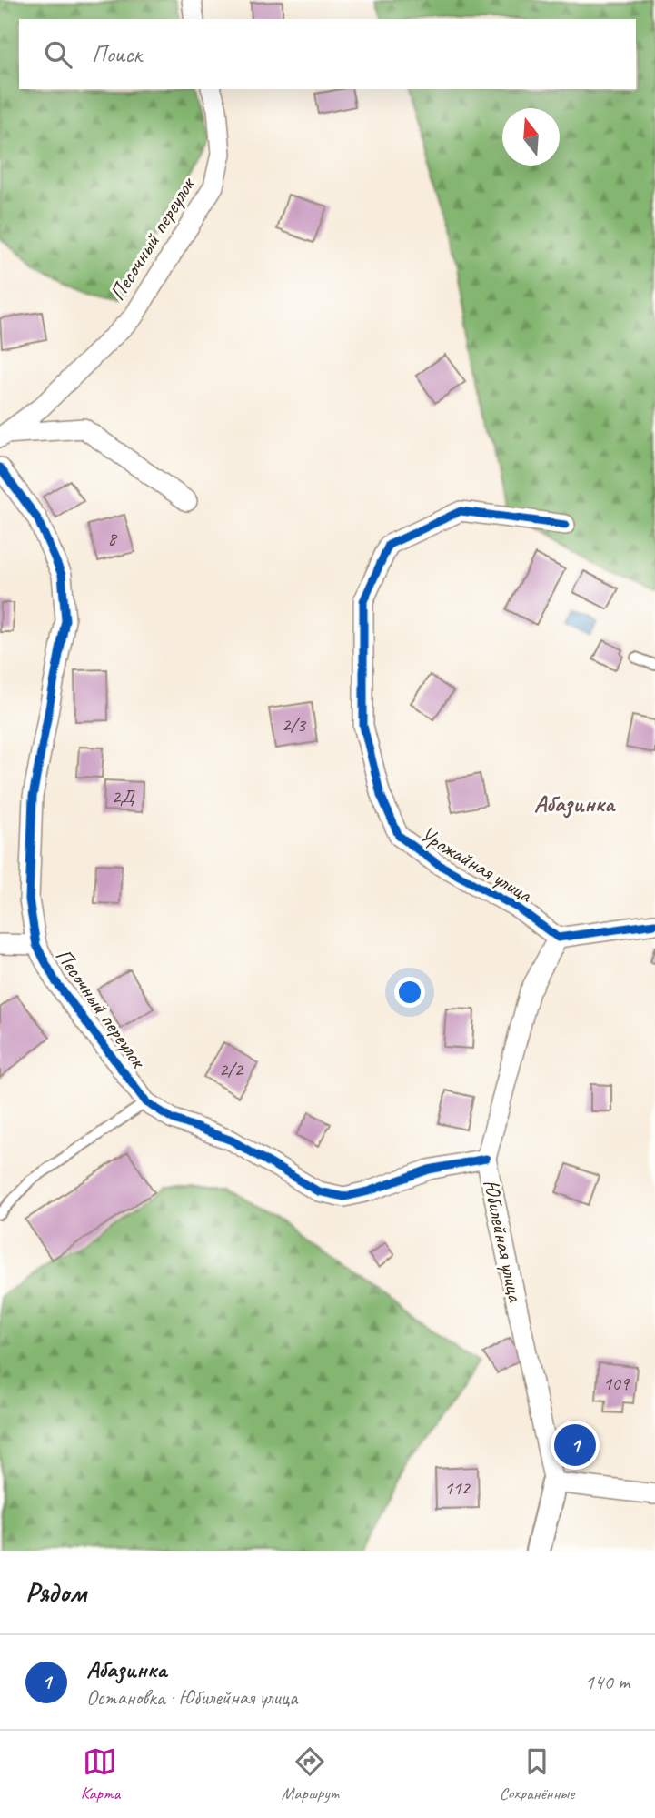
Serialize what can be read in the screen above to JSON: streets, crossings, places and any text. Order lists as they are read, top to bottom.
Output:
{
  "streets": {
    "street": ["Песочный переулок", "Урожайная улица", "Юбилейная улица"]
  },
  "crossings": [
    ["Песочный переулок", "Юбилейная улица"],
    ["Урожайная улица", "Юбилейная улица"]
  ],
  "districts": ["Абазинка"],
  "house_numbers": [
    "8",
    "2/3",
    "2Д",
    "2/2",
    "109",
    "112"
  ],
  "north": "top",
  "page": {
    "search": "Поиск",
    "pins": "1",
    "heading": "Рядом",
    "list": [
      {
        "mark": "1",
        "name": "Абазинка",
        "note": "Остановка · Юбилейная улица",
        "value": "140 m"
      }
    ],
    "nav": ["Карта", "Маршрут", "Сохранённые"]
  }
}
